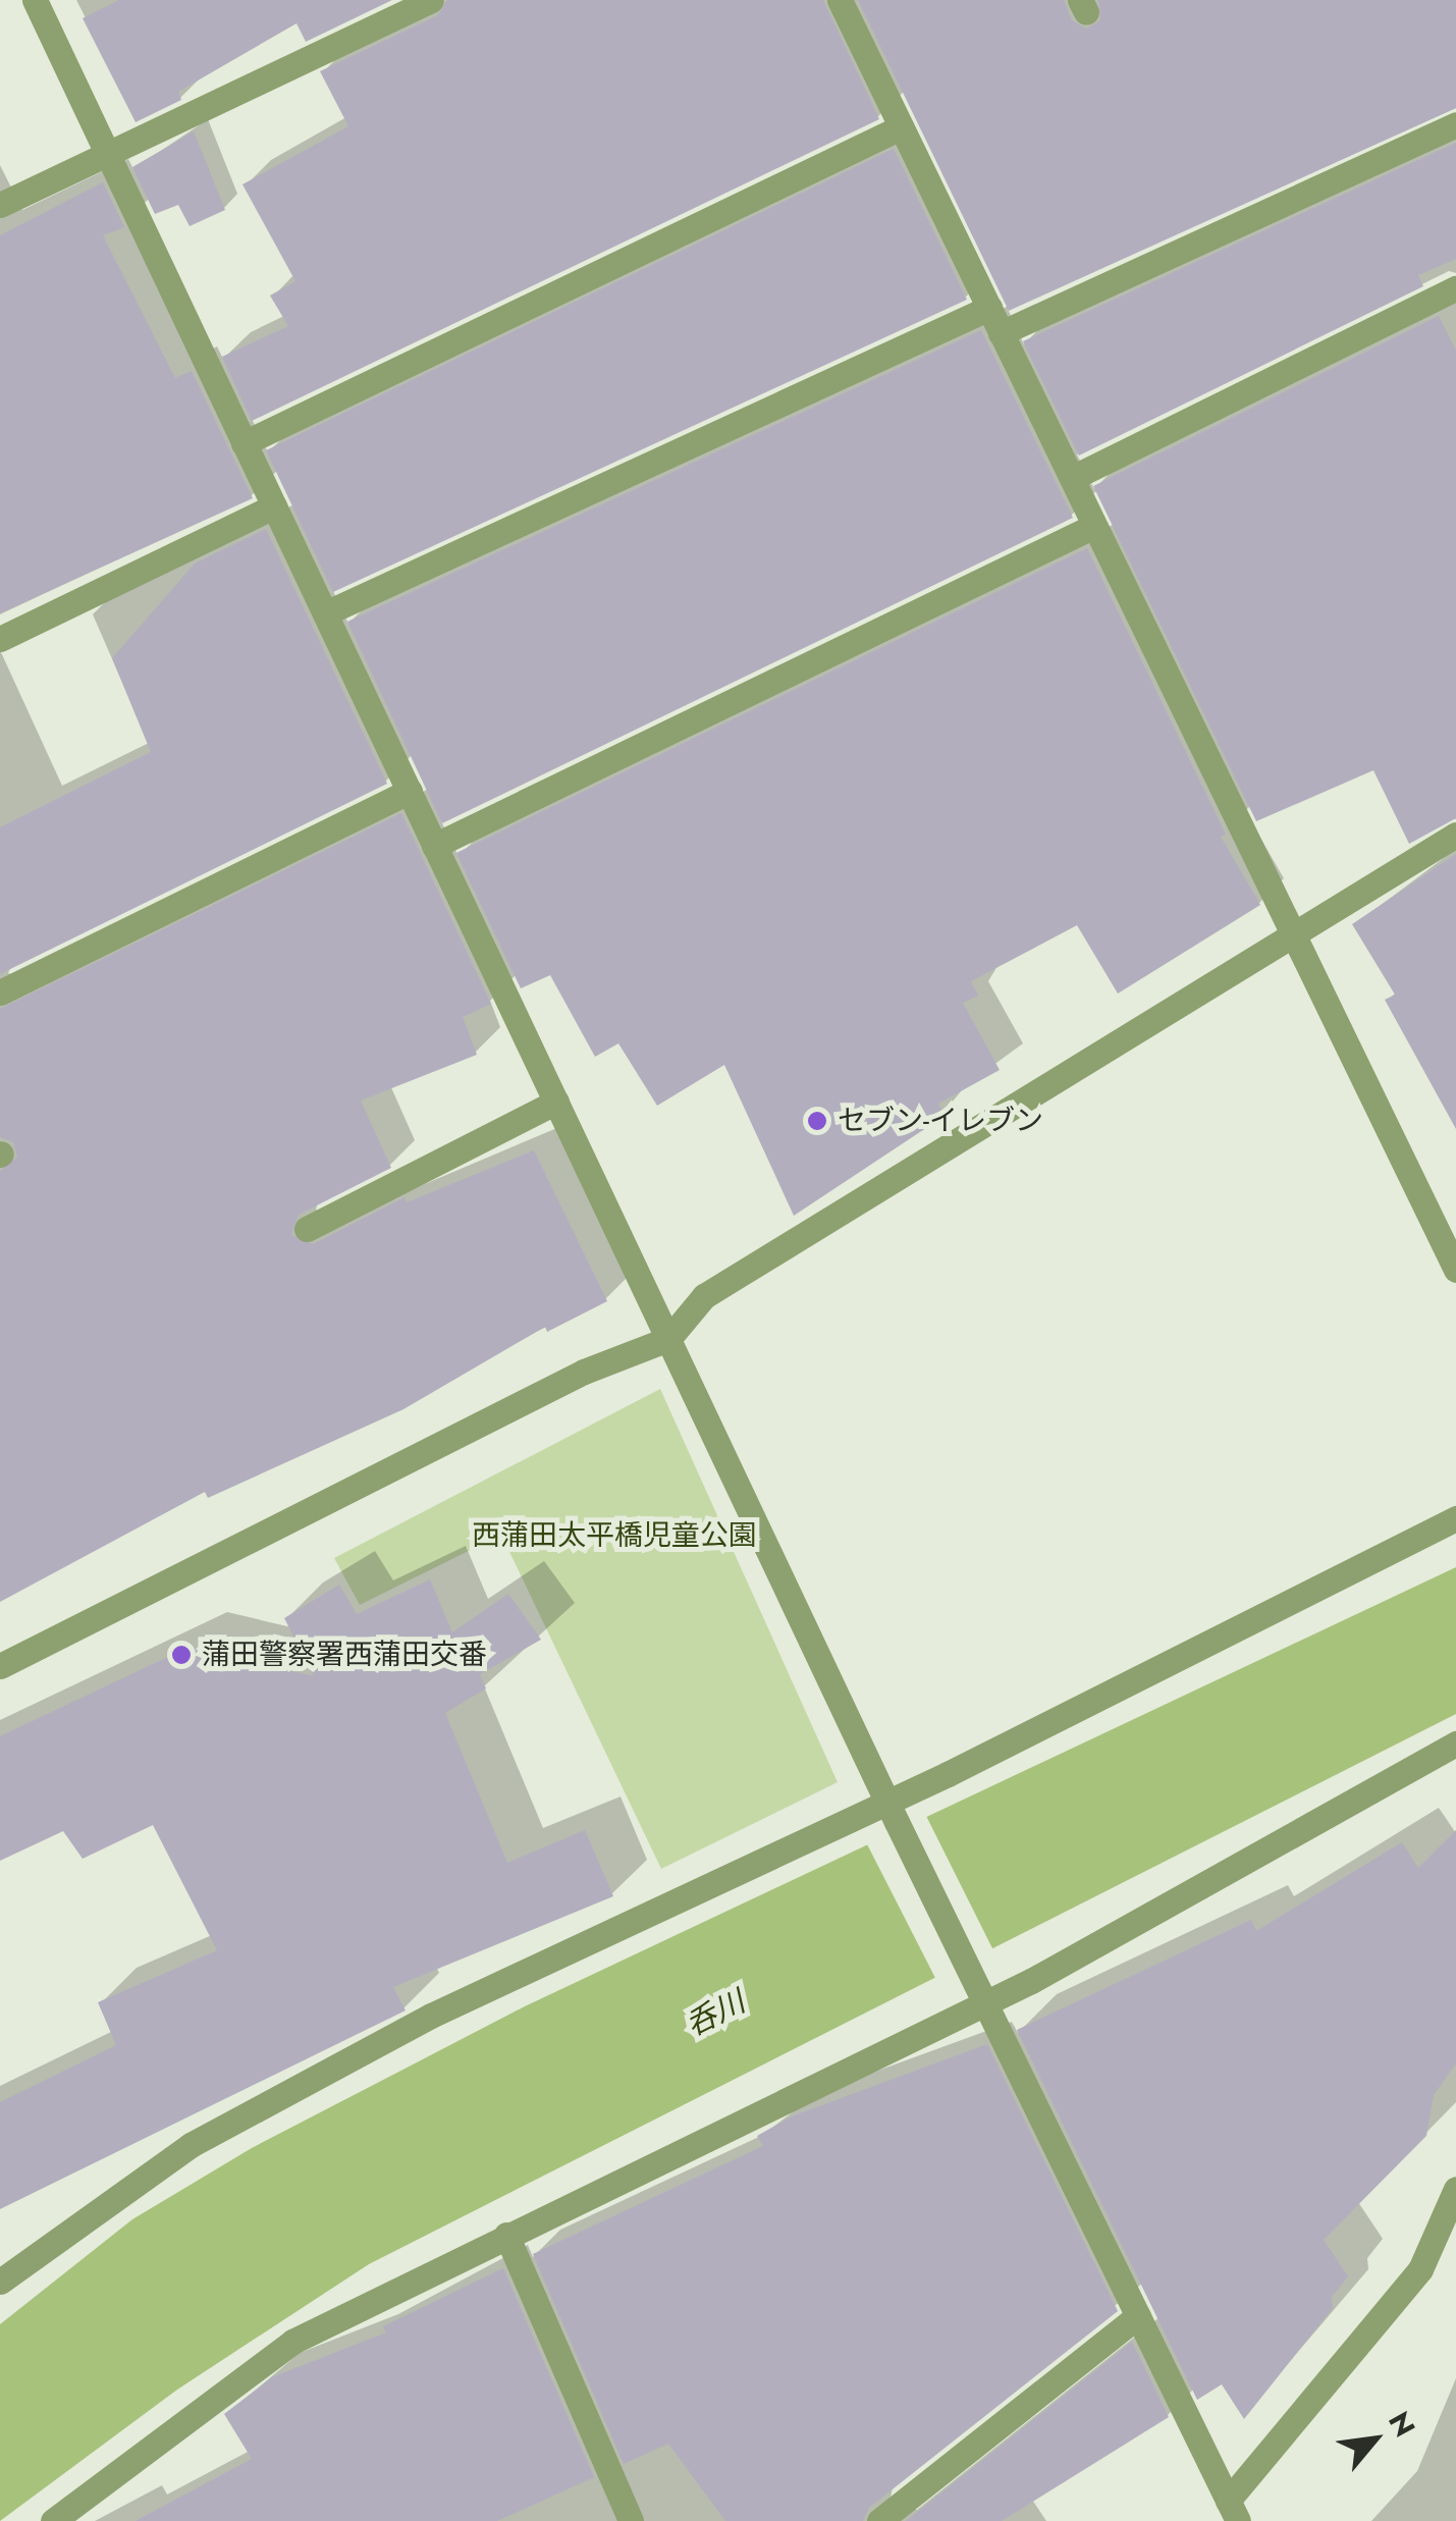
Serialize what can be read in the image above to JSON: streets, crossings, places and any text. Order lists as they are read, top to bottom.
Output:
{
  "water": ["呑川"],
  "parks": ["西蒲田太平橋児童公園"],
  "places": ["セブン-イレブン", "蒲田警察署西蒲田交番"],
  "north": "top right"
}
